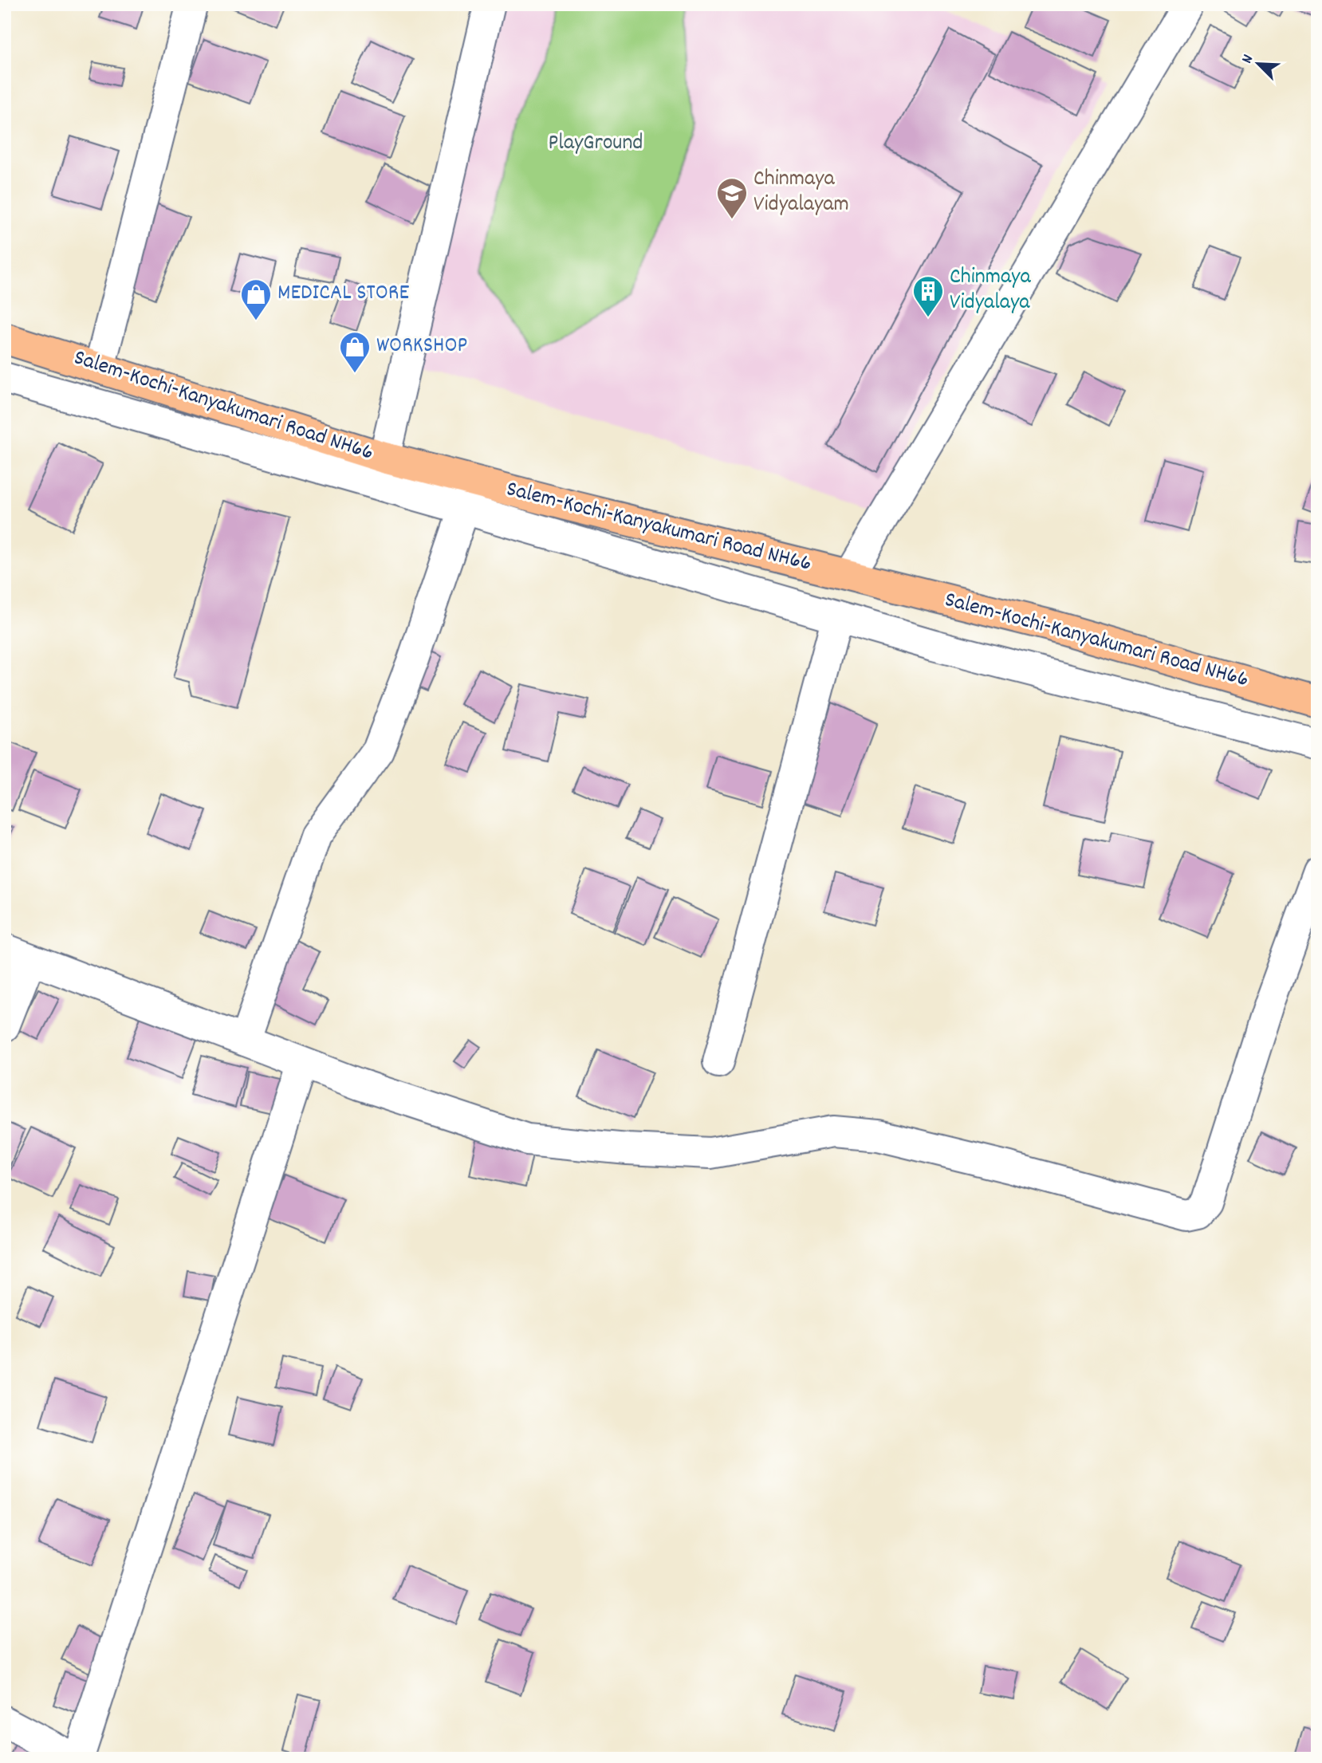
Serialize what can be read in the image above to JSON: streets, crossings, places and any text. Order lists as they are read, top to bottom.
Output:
{
  "streets": {
    "highway": ["Salem-Kochi-Kanyakumari Road NH66"]
  },
  "parks": ["PlayGround"],
  "places": {
    "school or university": ["Chinmaya Vidyalayam"],
    "building": ["Chinmaya Vidyalaya"],
    "shop": ["MEDICAL STORE", "WORKSHOP"]
  },
  "north": "top left"
}
